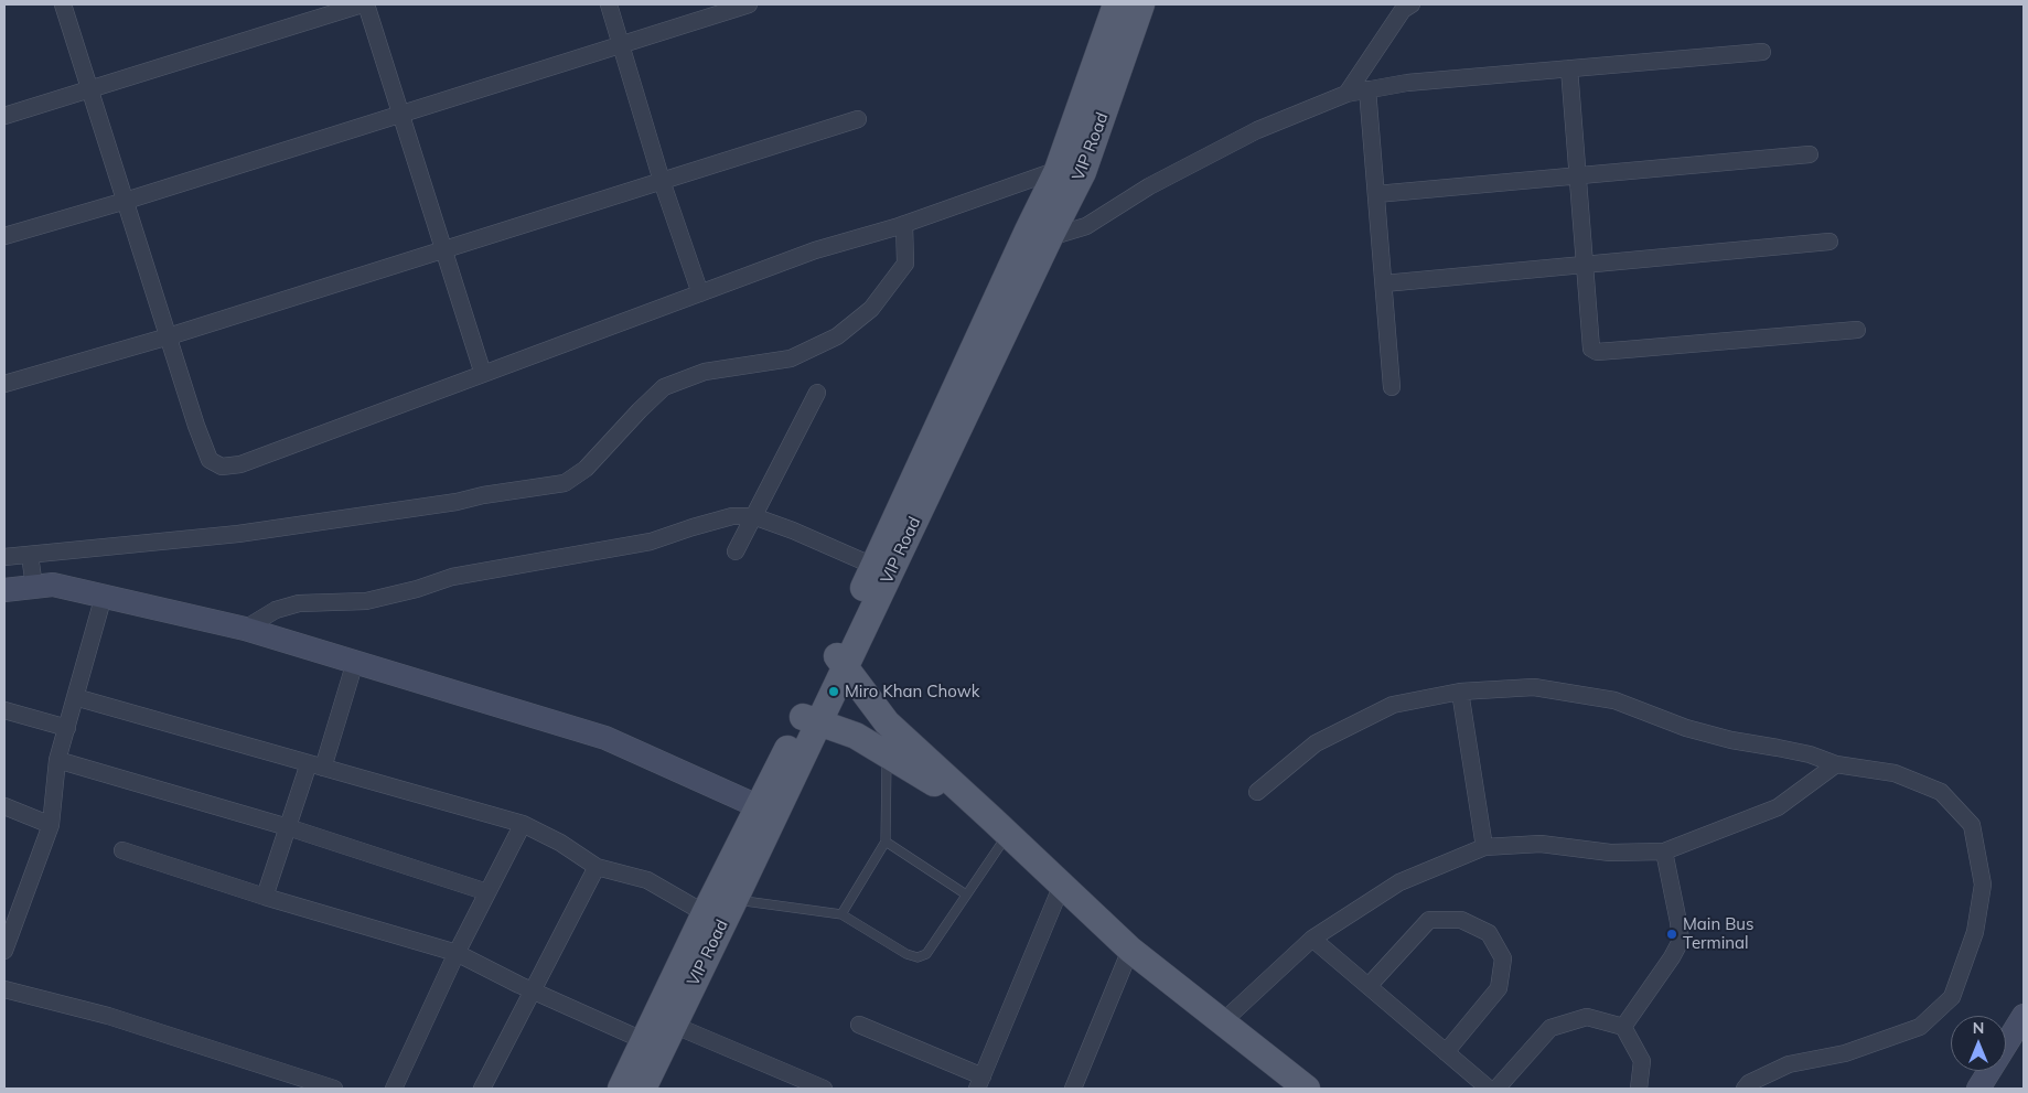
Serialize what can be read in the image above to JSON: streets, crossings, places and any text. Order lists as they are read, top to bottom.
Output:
{
  "streets": {
    "main road": ["VIP Road"]
  },
  "places": ["Miro Khan Chowk", "Main Bus Terminal"],
  "north": "top"
}
